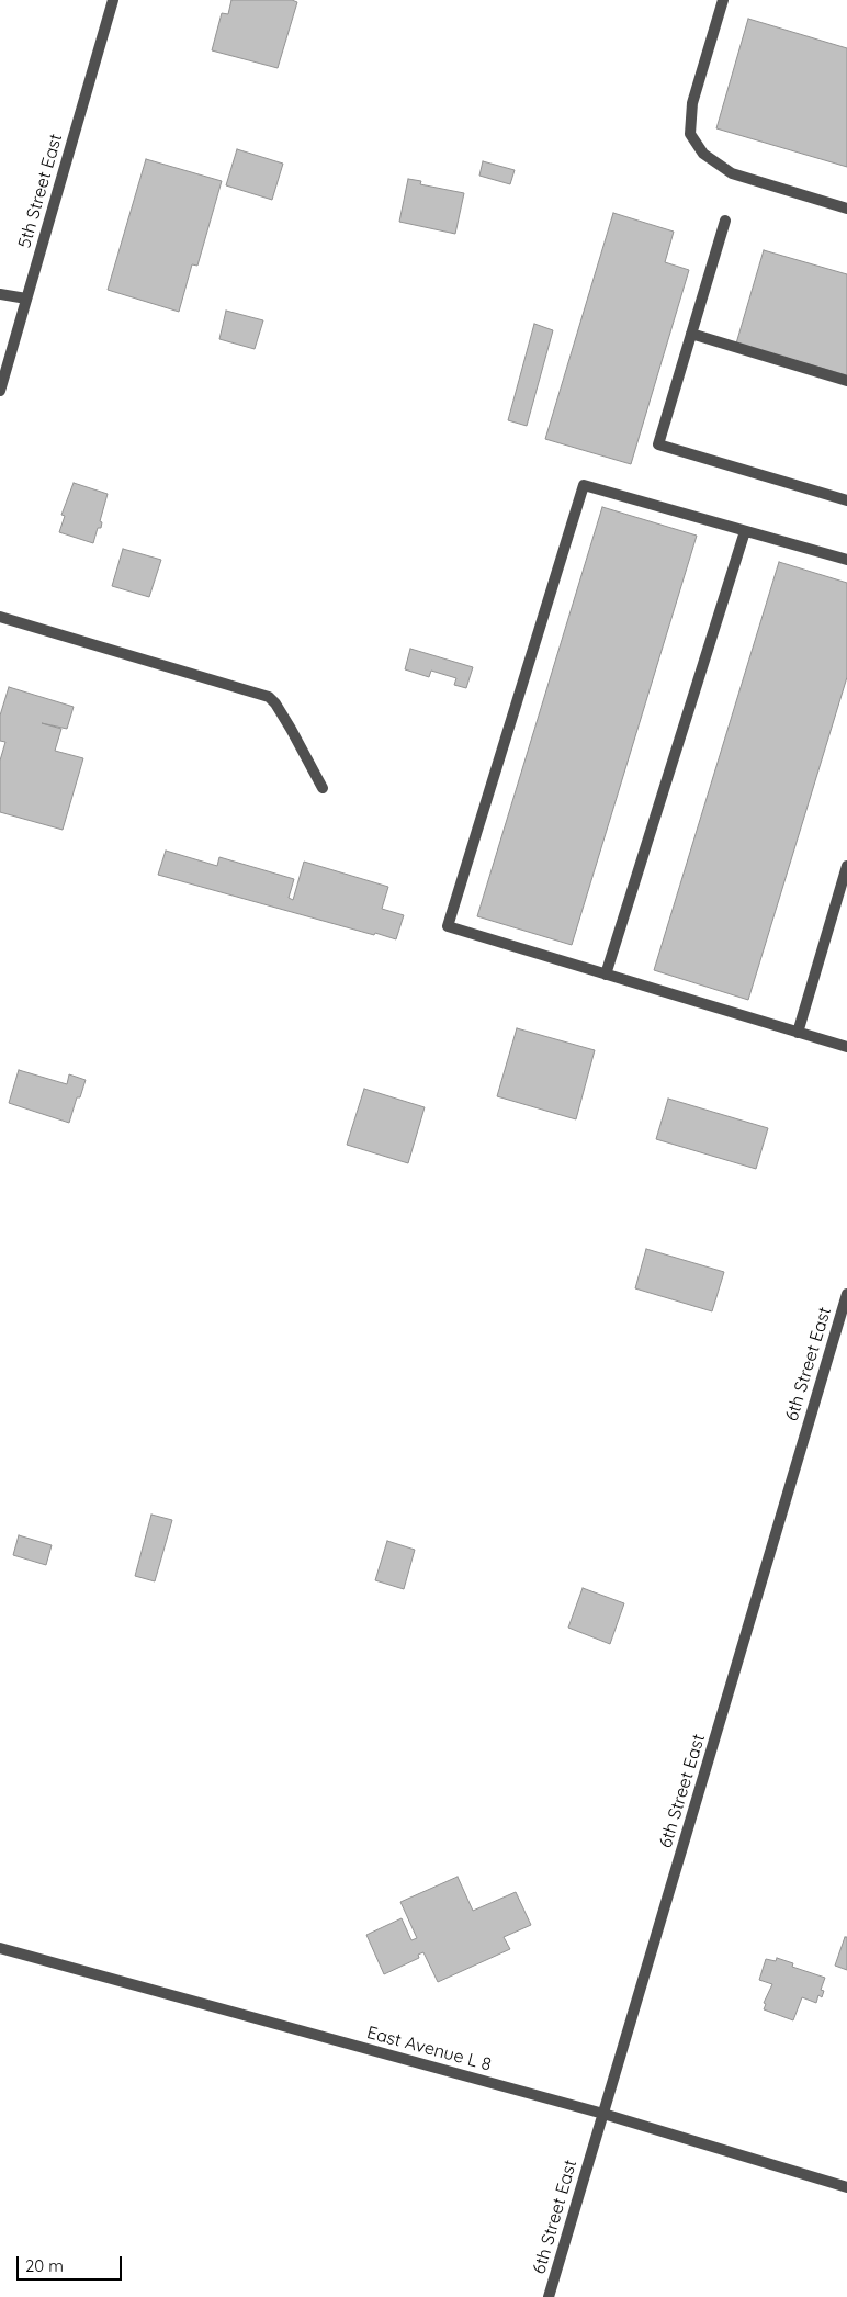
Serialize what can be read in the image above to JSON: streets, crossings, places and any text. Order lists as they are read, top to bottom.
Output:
{
  "streets": {
    "street": ["5th Street East", "6th Street East", "East Avenue L 8"]
  },
  "crossings": [
    ["6th Street East", "East Avenue L 8"]
  ],
  "scale_bar": "20 m"
}
